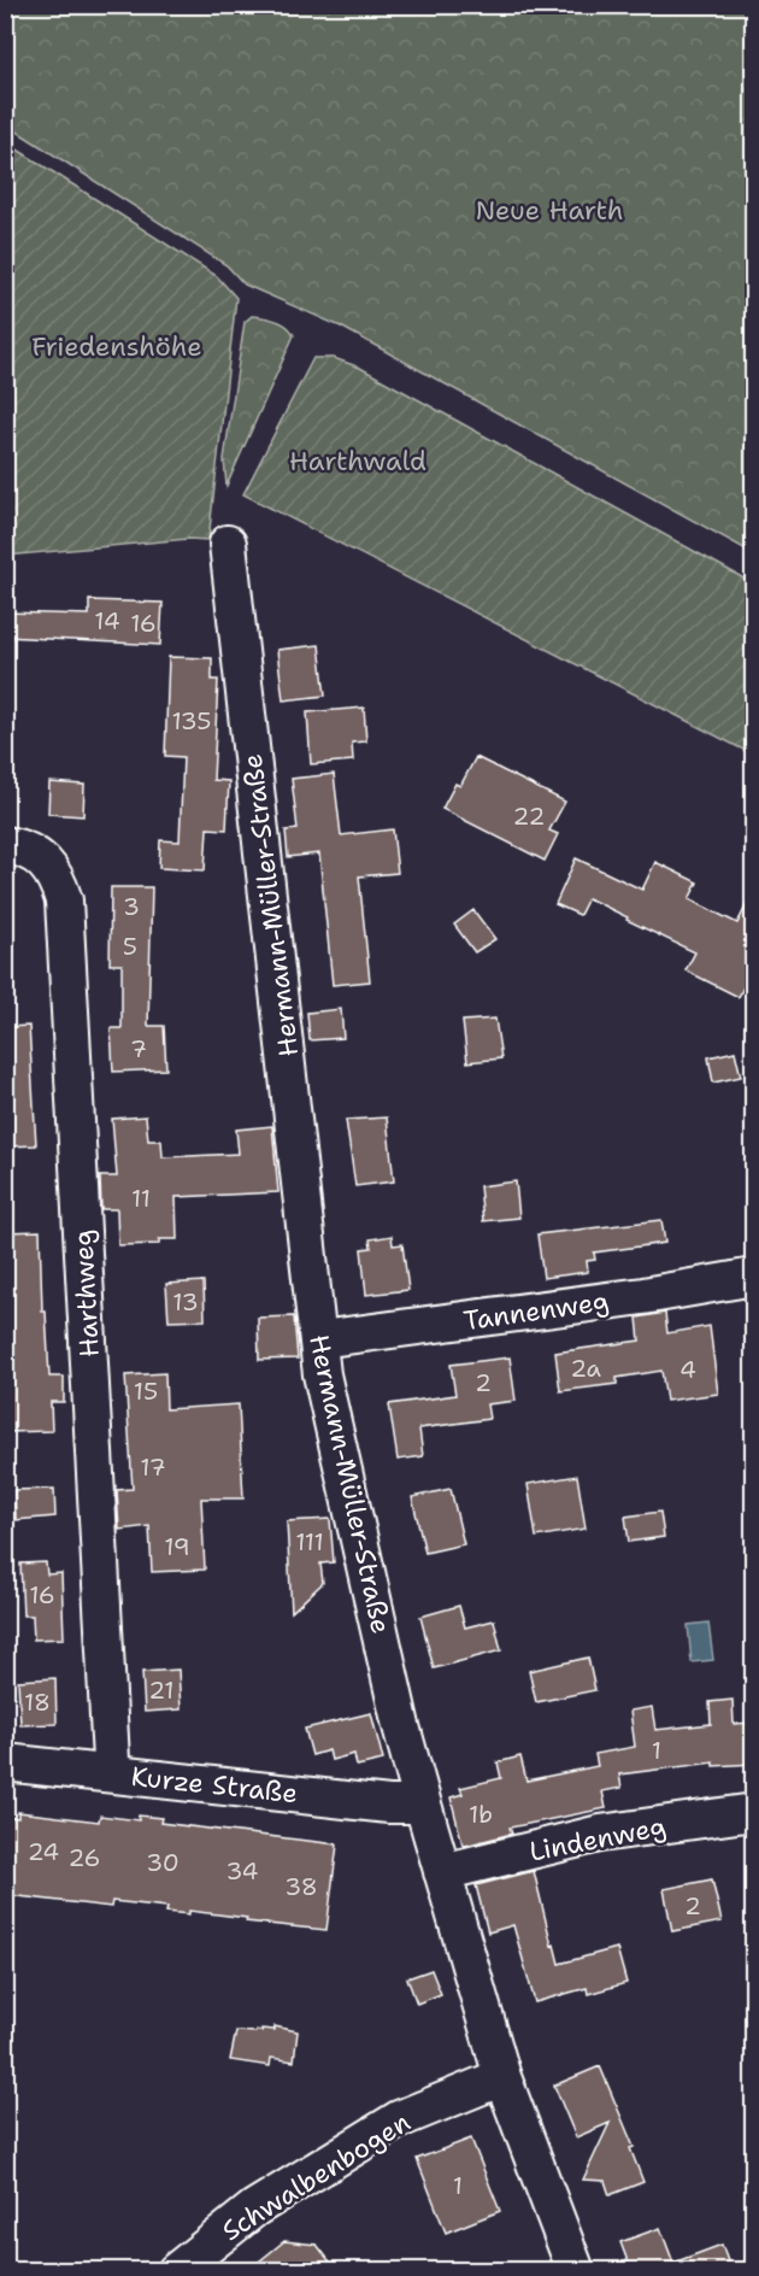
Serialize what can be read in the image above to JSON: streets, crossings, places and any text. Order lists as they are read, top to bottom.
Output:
{
  "streets": {
    "street": [
      "Hermann-Müller-Straße",
      "Harthweg",
      "Tannenweg",
      "Kurze Straße",
      "Lindenweg",
      "Schwalbenbogen"
    ]
  },
  "crossings": [
    ["Hermann-Müller-Straße", "Tannenweg"],
    ["Hermann-Müller-Straße", "Kurze Straße"],
    ["Hermann-Müller-Straße", "Lindenweg"],
    ["Hermann-Müller-Straße", "Schwalbenbogen"],
    ["Harthweg", "Kurze Straße"]
  ],
  "parks": ["Neue Harth", "Friedenshöhe", "Harthwald"],
  "house_numbers": [
    "14",
    "16",
    "135",
    "22",
    "3",
    "5",
    "7",
    "11",
    "13",
    "2a",
    "4",
    "2",
    "15",
    "17",
    "111",
    "19",
    "16",
    "21",
    "18",
    "1",
    "1b",
    "24",
    "26",
    "30",
    "34",
    "38",
    "2",
    "1"
  ]
}
